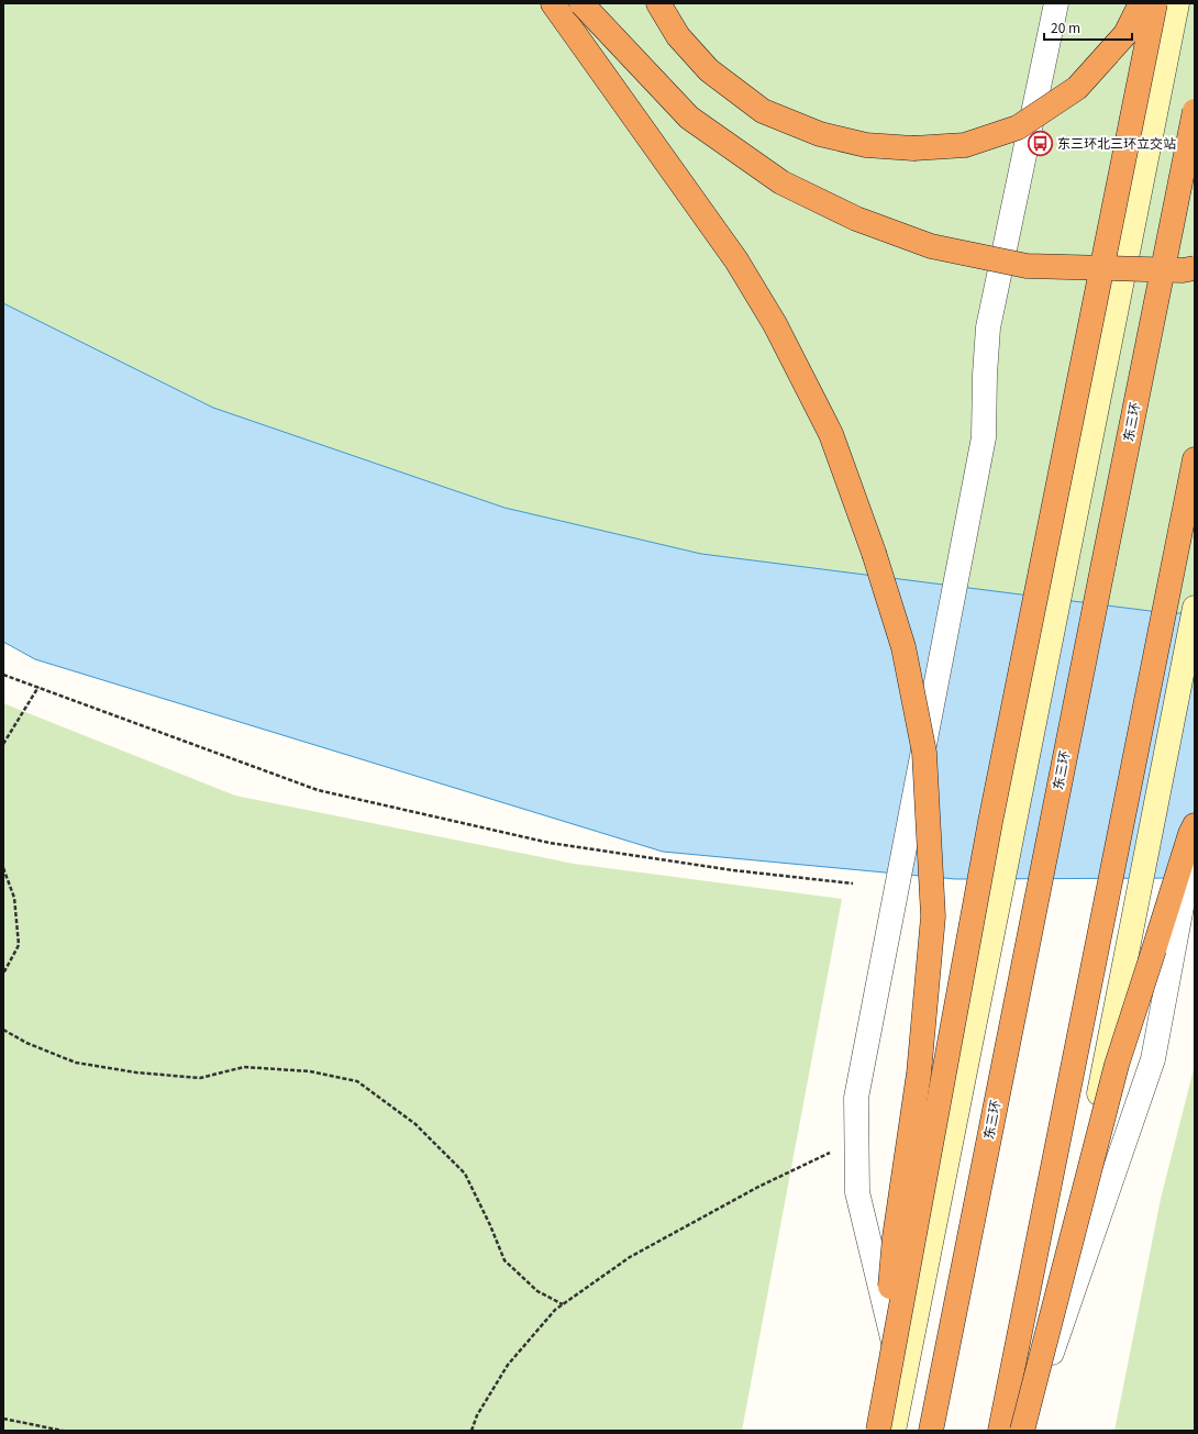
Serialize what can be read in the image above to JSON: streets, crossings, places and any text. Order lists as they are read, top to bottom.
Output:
{
  "streets": {
    "highway": ["东三环"]
  },
  "places": {
    "bus stop": ["东三环北三环立交站"]
  },
  "scale_bar": "20 m"
}
